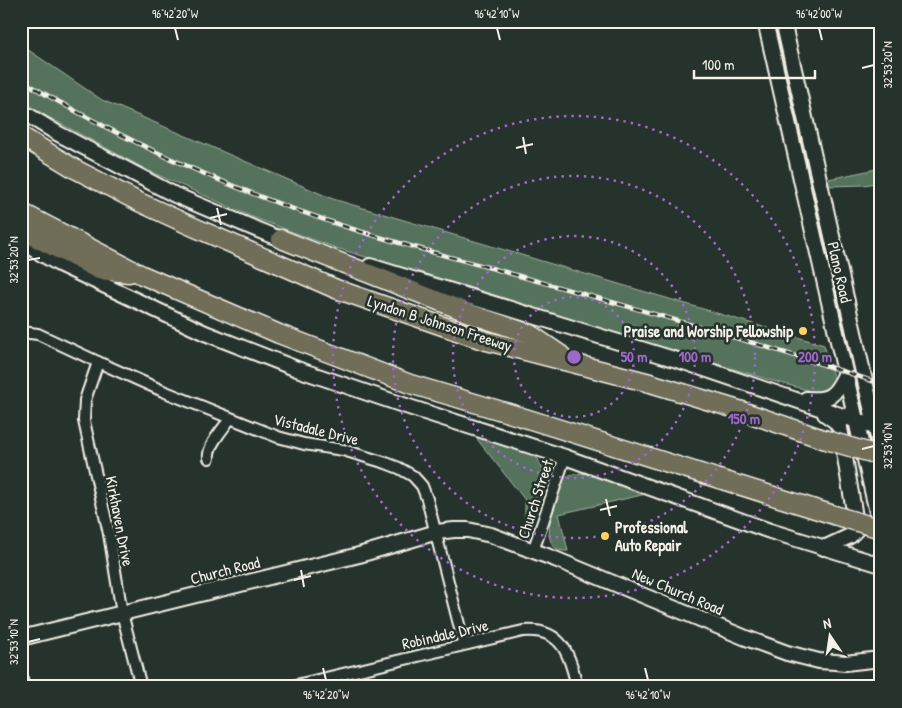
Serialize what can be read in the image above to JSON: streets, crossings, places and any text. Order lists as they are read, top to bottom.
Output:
{
  "streets": {
    "highway": ["Lyndon B Johnson Freeway"],
    "main road": ["Plano Road", "Church Road", "New Church Road"],
    "street": [
      "Vistadale Drive",
      "Church Street",
      "Kirkhaven Drive",
      "Robindale Drive"
    ]
  },
  "crossings": [
    ["Vistadale Drive", "Kirkhaven Drive"],
    ["Vistadale Drive", "Church Road"],
    ["Vistadale Drive", "New Church Road"],
    ["Vistadale Drive", "Robindale Drive"],
    ["Church Street", "New Church Road"],
    ["Kirkhaven Drive", "Church Road"],
    ["Church Road", "New Church Road"]
  ],
  "places": ["Praise and Worship Fellowship", "Professional Auto Repair"],
  "scale_bar": "100 m",
  "north": "top",
  "coordinates": [
    "96°42'20\"W",
    "96°42'10\"W",
    "96°42'00\"W",
    "32°53'20\"N",
    "32°53'10\"N"
  ],
  "rings": [
    "50 m",
    "100 m",
    "200 m",
    "150 m"
  ]
}
